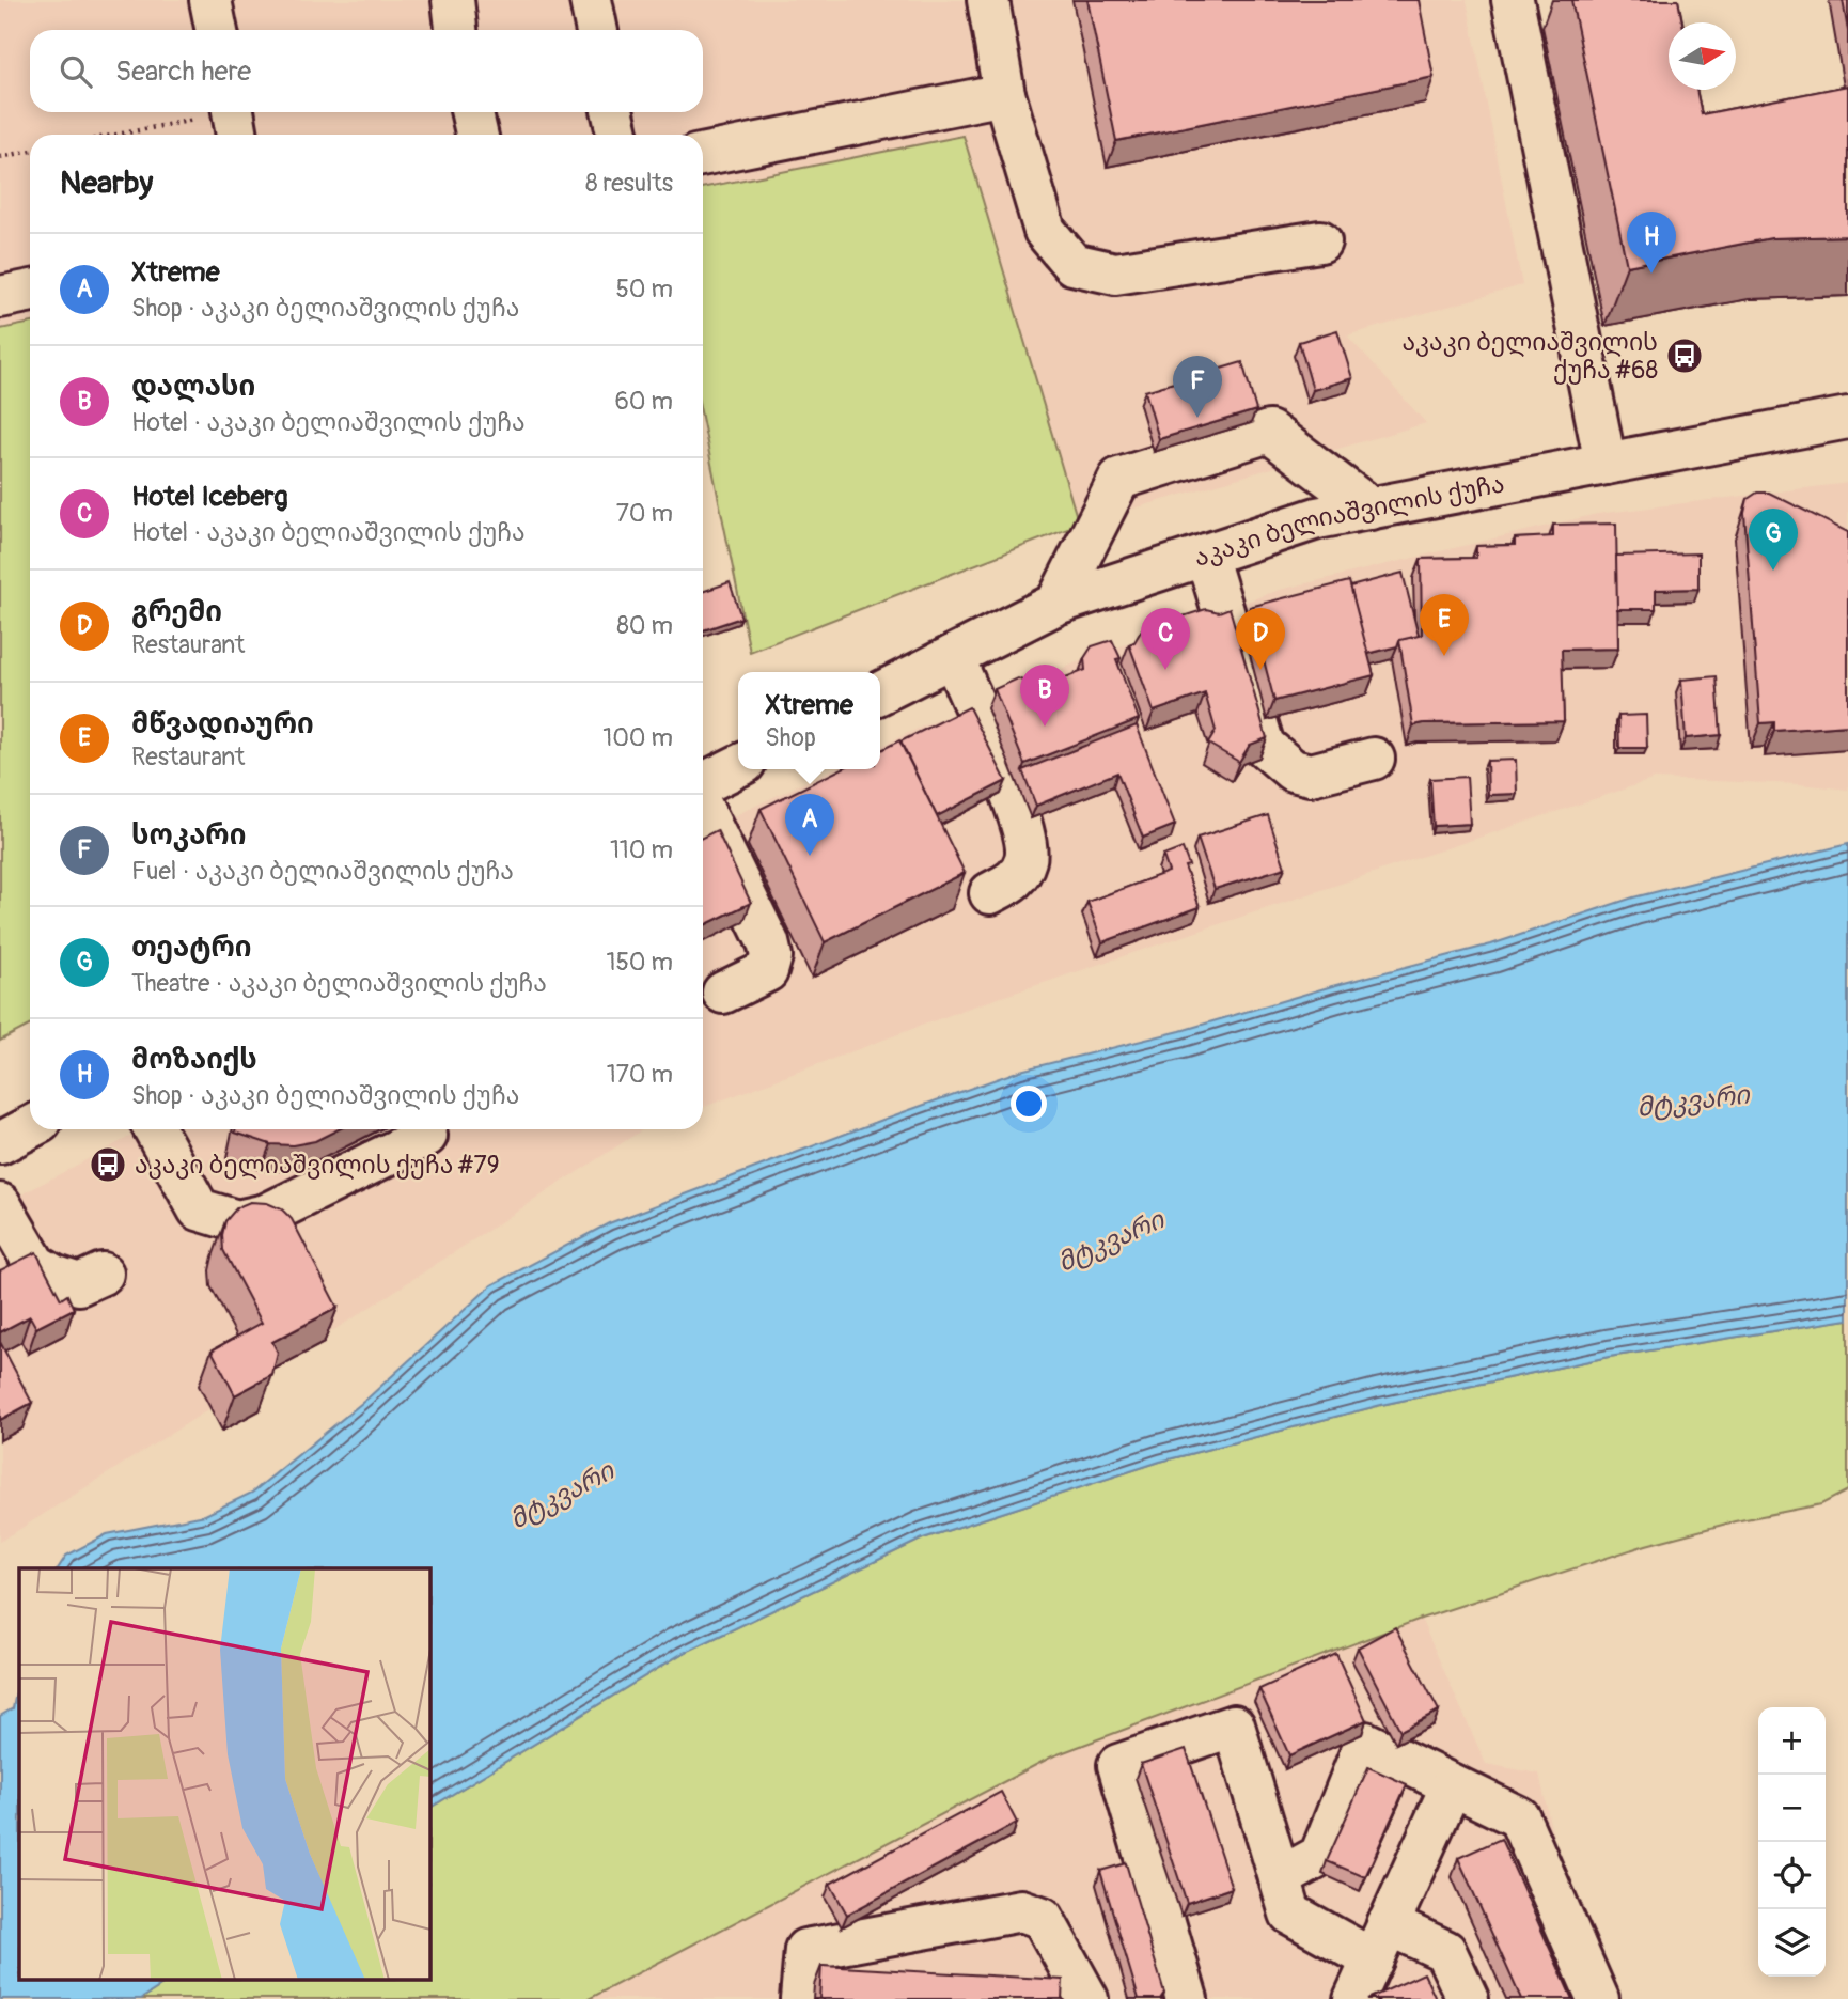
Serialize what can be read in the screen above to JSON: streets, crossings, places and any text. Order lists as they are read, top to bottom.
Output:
{
  "streets": {
    "main road": ["აკაკი ბელიაშვილის ქუჩა"]
  },
  "water": ["მტკვარი"],
  "places": {
    "bus stop": ["აკაკი ბელიაშვილის ქუჩა #68", "აკაკი ბელიაშვილის ქუჩა #79"]
  },
  "north": "right",
  "page": {
    "search": "Search here",
    "heading": ["Nearby", "8 results"],
    "pins": [
      "H",
      "F",
      "G",
      "E",
      "C",
      "D",
      "B",
      "A"
    ],
    "list": [
      {
        "mark": "A",
        "name": "Xtreme",
        "note": "Shop · აკაკი ბელიაშვილის ქუჩა",
        "value": "50 m"
      },
      {
        "mark": "B",
        "name": "დალასი",
        "note": "Hotel · აკაკი ბელიაშვილის ქუჩა",
        "value": "60 m"
      },
      {
        "mark": "C",
        "name": "Hotel Iceberg",
        "note": "Hotel · აკაკი ბელიაშვილის ქუჩა",
        "value": "70 m"
      },
      {
        "mark": "D",
        "name": "გრემი",
        "note": "Restaurant",
        "value": "80 m"
      },
      {
        "mark": "E",
        "name": "მწვადიაური",
        "note": "Restaurant",
        "value": "100 m"
      },
      {
        "mark": "F",
        "name": "სოკარი",
        "note": "Fuel · აკაკი ბელიაშვილის ქუჩა",
        "value": "110 m"
      },
      {
        "mark": "G",
        "name": "თეატრი",
        "note": "Theatre · აკაკი ბელიაშვილის ქუჩა",
        "value": "150 m"
      },
      {
        "mark": "H",
        "name": "მოზაიქს",
        "note": "Shop · აკაკი ბელიაშვილის ქუჩა",
        "value": "170 m"
      }
    ],
    "popup": ["Xtreme", "Shop"],
    "map_buttons": ["+", "−"]
  }
}
